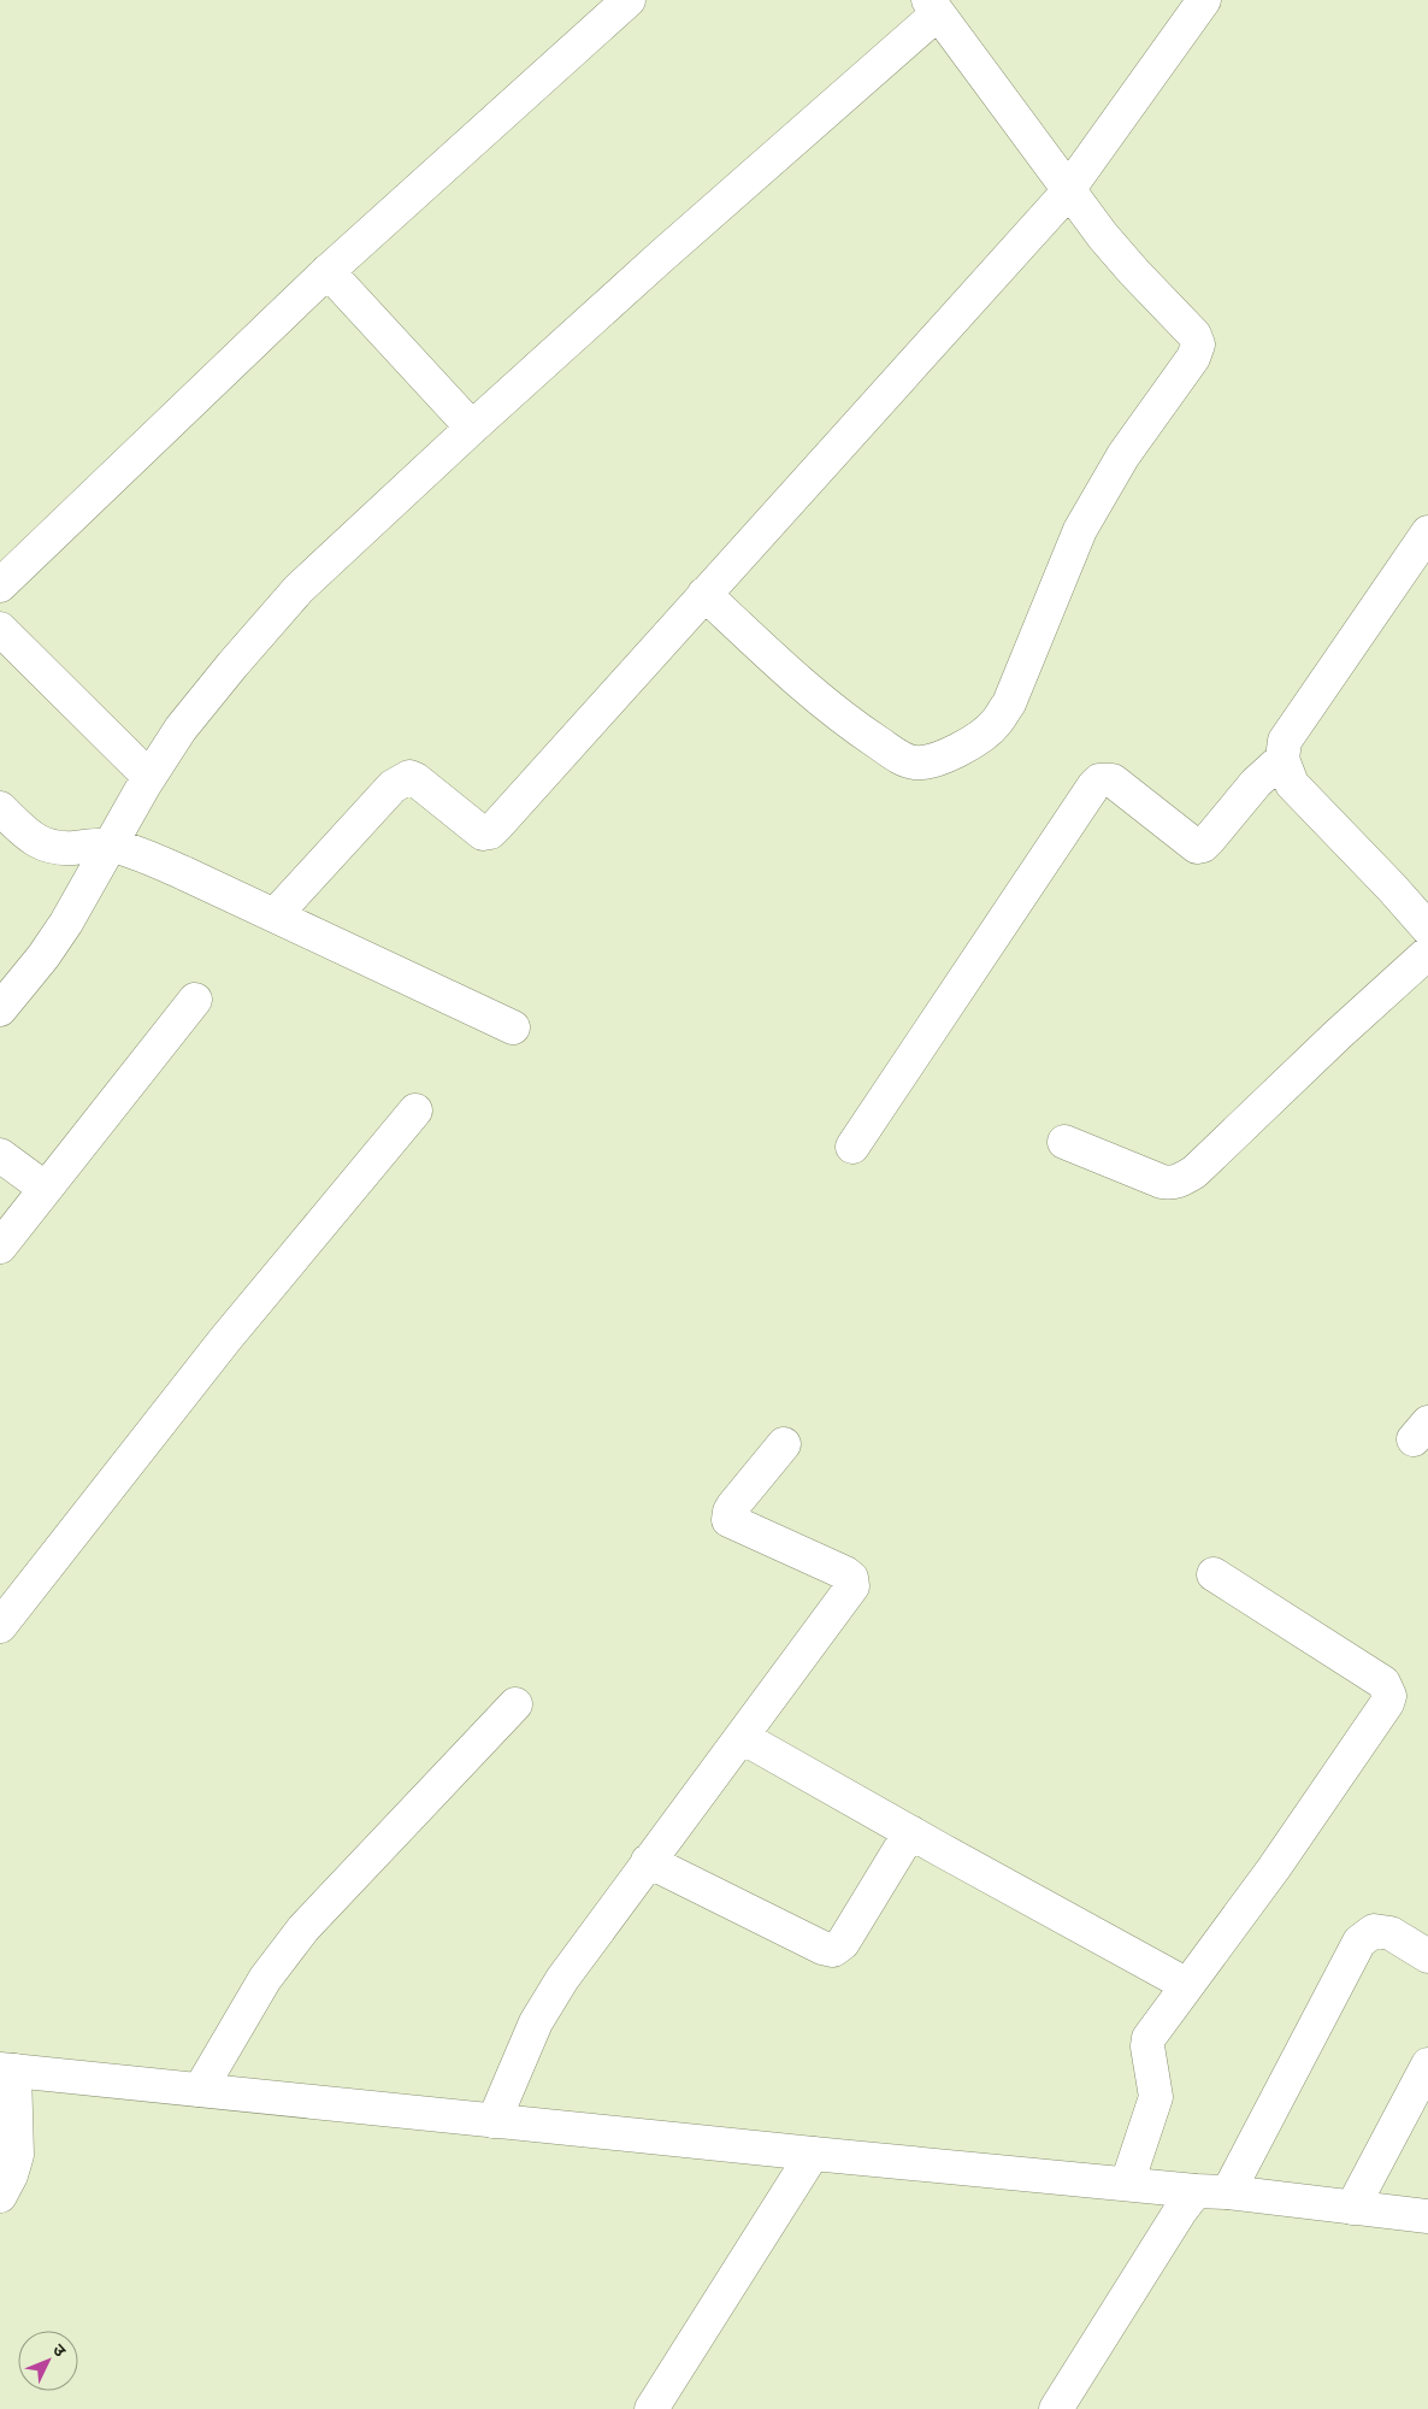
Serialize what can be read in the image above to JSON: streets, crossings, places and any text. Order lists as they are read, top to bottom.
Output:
{
  "north": "top right"
}
